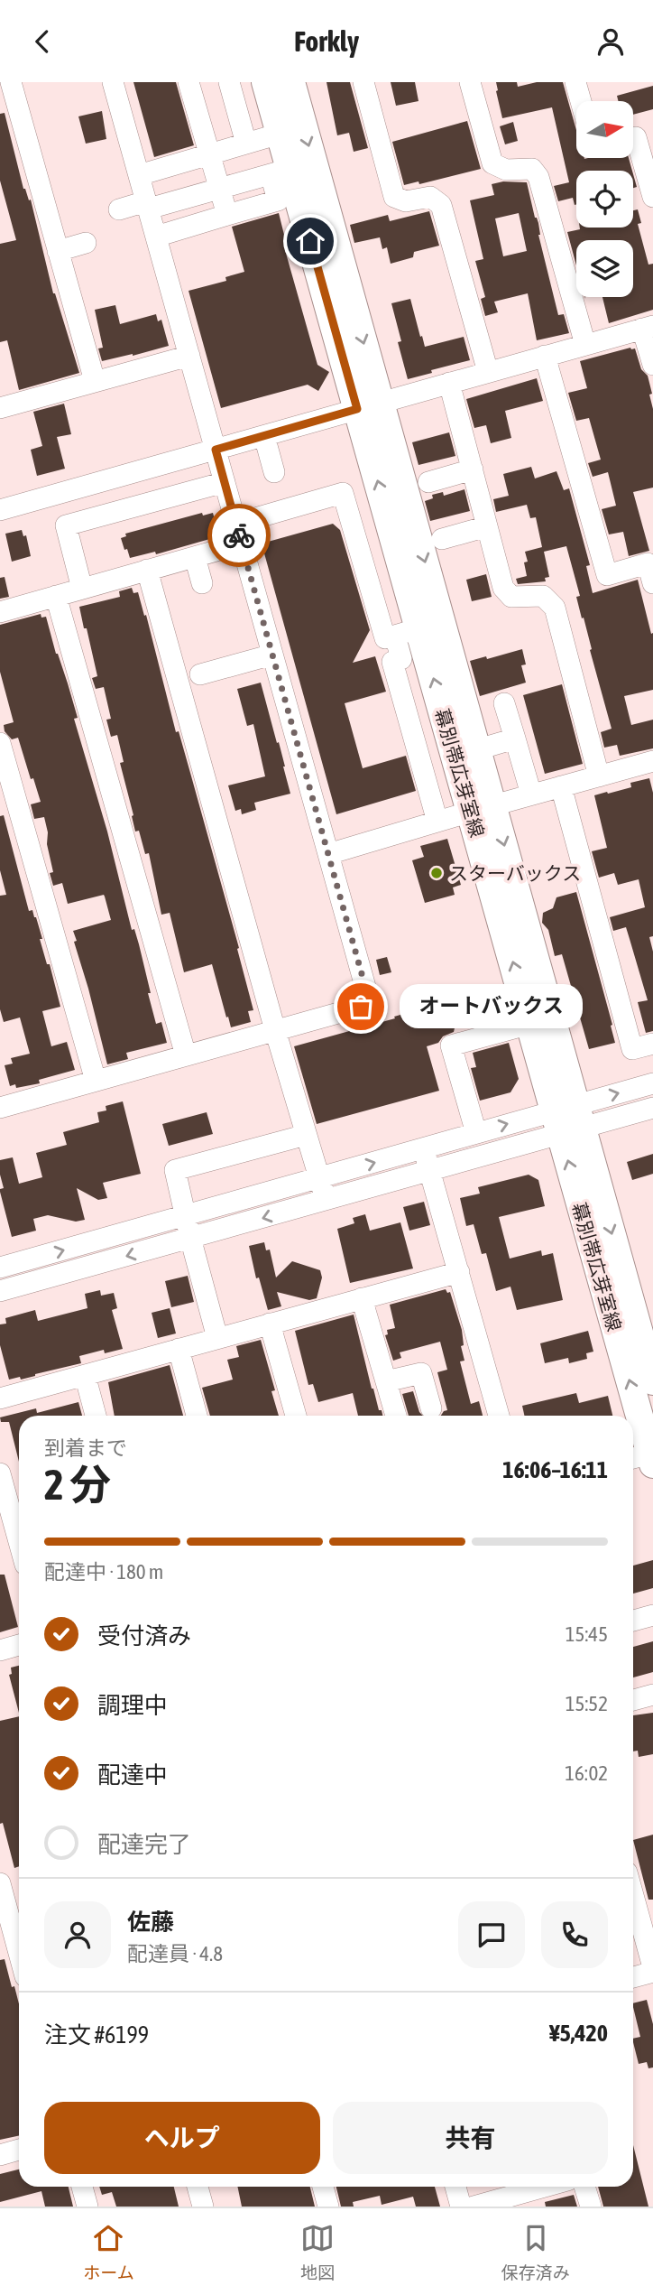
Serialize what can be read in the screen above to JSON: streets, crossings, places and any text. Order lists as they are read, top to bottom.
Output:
{
  "streets": {
    "main road": ["幕別帯広芽室線"]
  },
  "places": ["スターバックス", "オートバックス"],
  "north": "right",
  "page": {
    "header": "Forkly",
    "bubble": "オートバックス",
    "heading": ["2 分", "到着まで", "16:06–16:11"],
    "panel": [
      "佐藤",
      "配達員 · 4.8",
      "注文 #6199",
      "¥5,420"
    ],
    "bar": "配達中 · 180 m",
    "list": [
      ["受付済み", "15:45"],
      ["調理中", "15:52"],
      ["配達中", "16:02"],
      "配達完了"
    ],
    "buttons": ["ヘルプ", "共有"],
    "tabs": ["ホーム", "地図", "保存済み"]
  }
}
